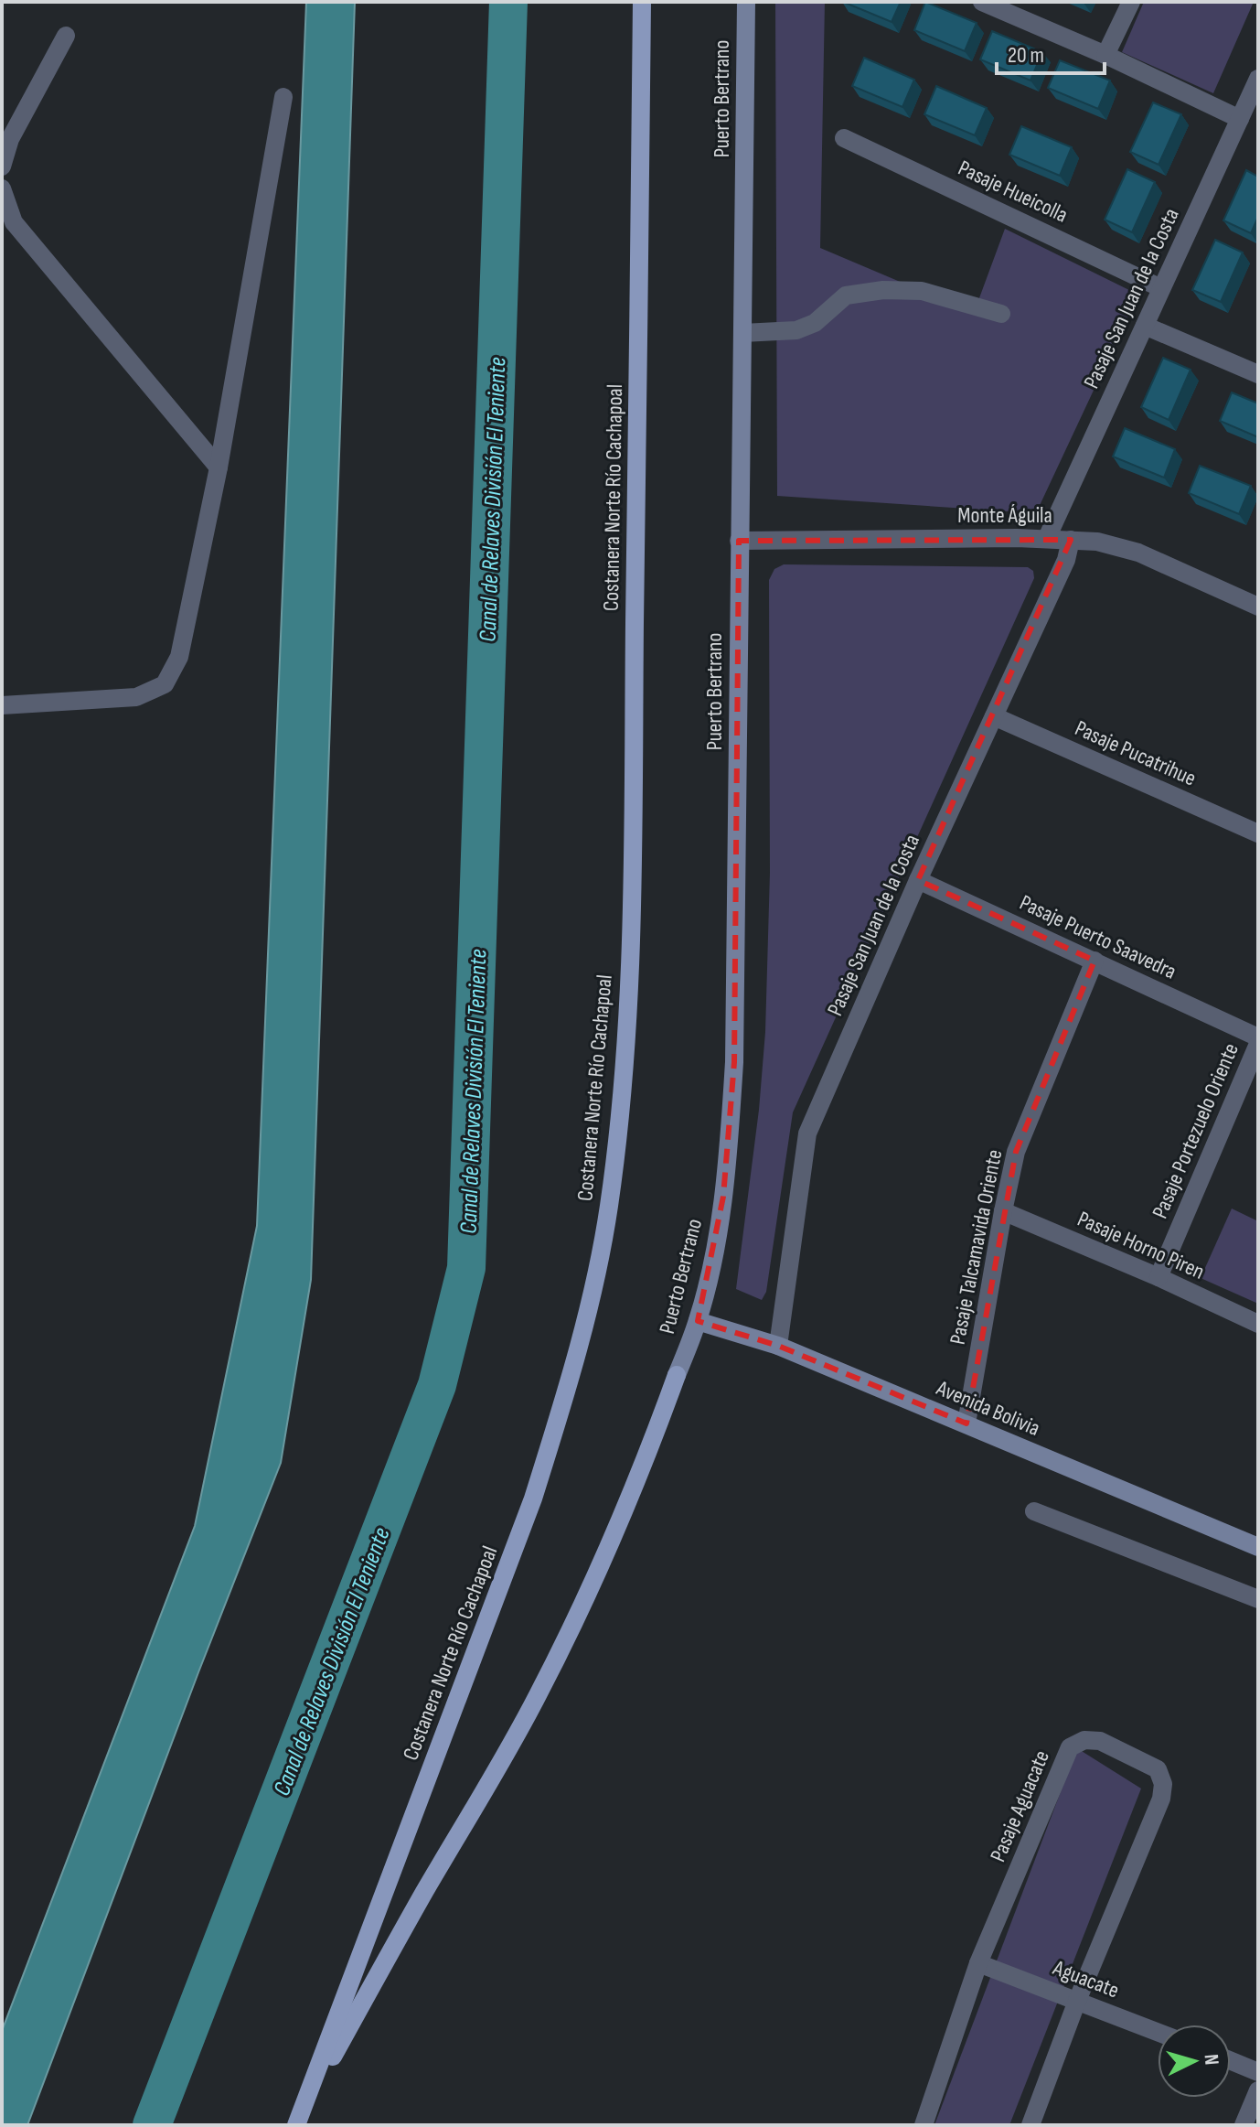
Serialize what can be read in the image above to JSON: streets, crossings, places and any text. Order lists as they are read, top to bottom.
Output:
{
  "streets": {
    "main road": ["Costanera Norte Río Cachapoal"],
    "street": [
      "Puerto Bertrano",
      "Pasaje Hueicolla",
      "Pasaje San Juan de la Costa",
      "Monte Águila",
      "Pasaje Pucatrihue",
      "Pasaje Puerto Saavedra",
      "Pasaje Portezuelo Oriente",
      "Pasaje Horno Piren",
      "Pasaje Talcamavida Oriente",
      "Avenida Bolivia",
      "Pasaje Aguacate",
      "Aguacate"
    ]
  },
  "crossings": [
    ["Puerto Bertrano", "Monte Águila"],
    ["Puerto Bertrano", "Avenida Bolivia"],
    ["Pasaje Hueicolla", "Pasaje San Juan de la Costa"],
    ["Pasaje San Juan de la Costa", "Monte Águila"],
    ["Pasaje San Juan de la Costa", "Pasaje Pucatrihue"],
    ["Pasaje San Juan de la Costa", "Pasaje Puerto Saavedra"],
    ["Pasaje San Juan de la Costa", "Avenida Bolivia"],
    ["Pasaje Puerto Saavedra", "Pasaje Talcamavida Oriente"],
    ["Pasaje Portezuelo Oriente", "Pasaje Horno Piren"],
    ["Pasaje Horno Piren", "Pasaje Talcamavida Oriente"],
    ["Pasaje Talcamavida Oriente", "Avenida Bolivia"],
    ["Pasaje Aguacate", "Aguacate"]
  ],
  "water": ["Canal de Relaves División El Teniente"],
  "scale_bar": "20 m",
  "north": "right"
}
